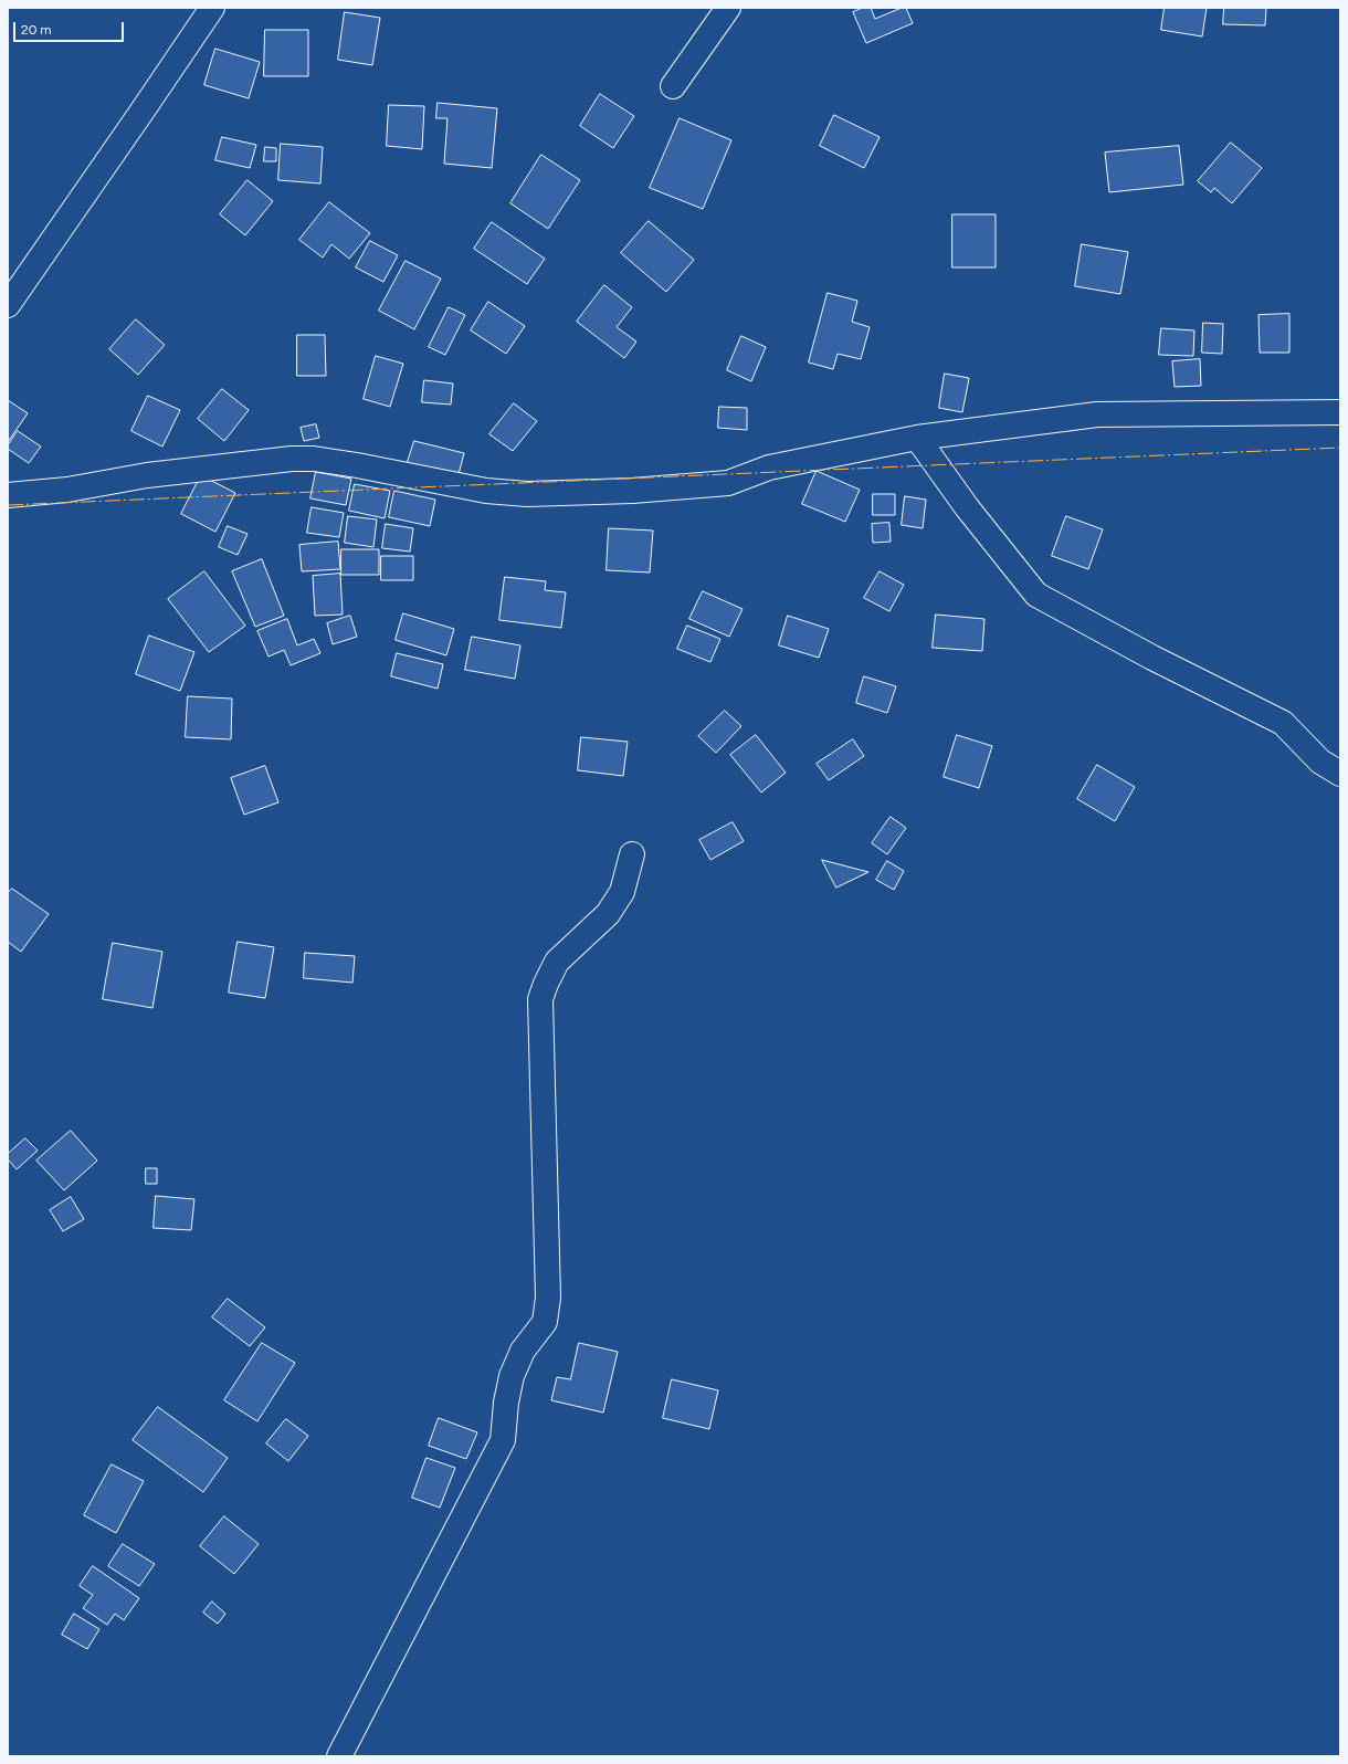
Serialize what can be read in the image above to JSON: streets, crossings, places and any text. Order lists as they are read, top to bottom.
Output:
{
  "scale_bar": "20 m"
}
